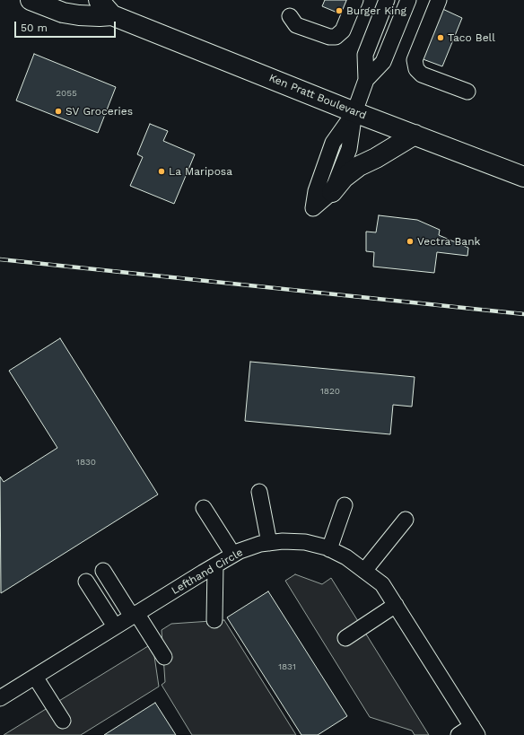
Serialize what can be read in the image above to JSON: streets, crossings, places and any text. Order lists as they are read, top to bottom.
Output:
{
  "streets": {
    "highway": ["Ken Pratt Boulevard"],
    "street": ["Lefthand Circle"]
  },
  "places": [
    "Burger King",
    "Taco Bell",
    "SV Groceries",
    "La Mariposa",
    "Vectra Bank"
  ],
  "house_numbers": [
    "2055",
    "1820",
    "1830",
    "1831"
  ],
  "scale_bar": "50 m"
}
